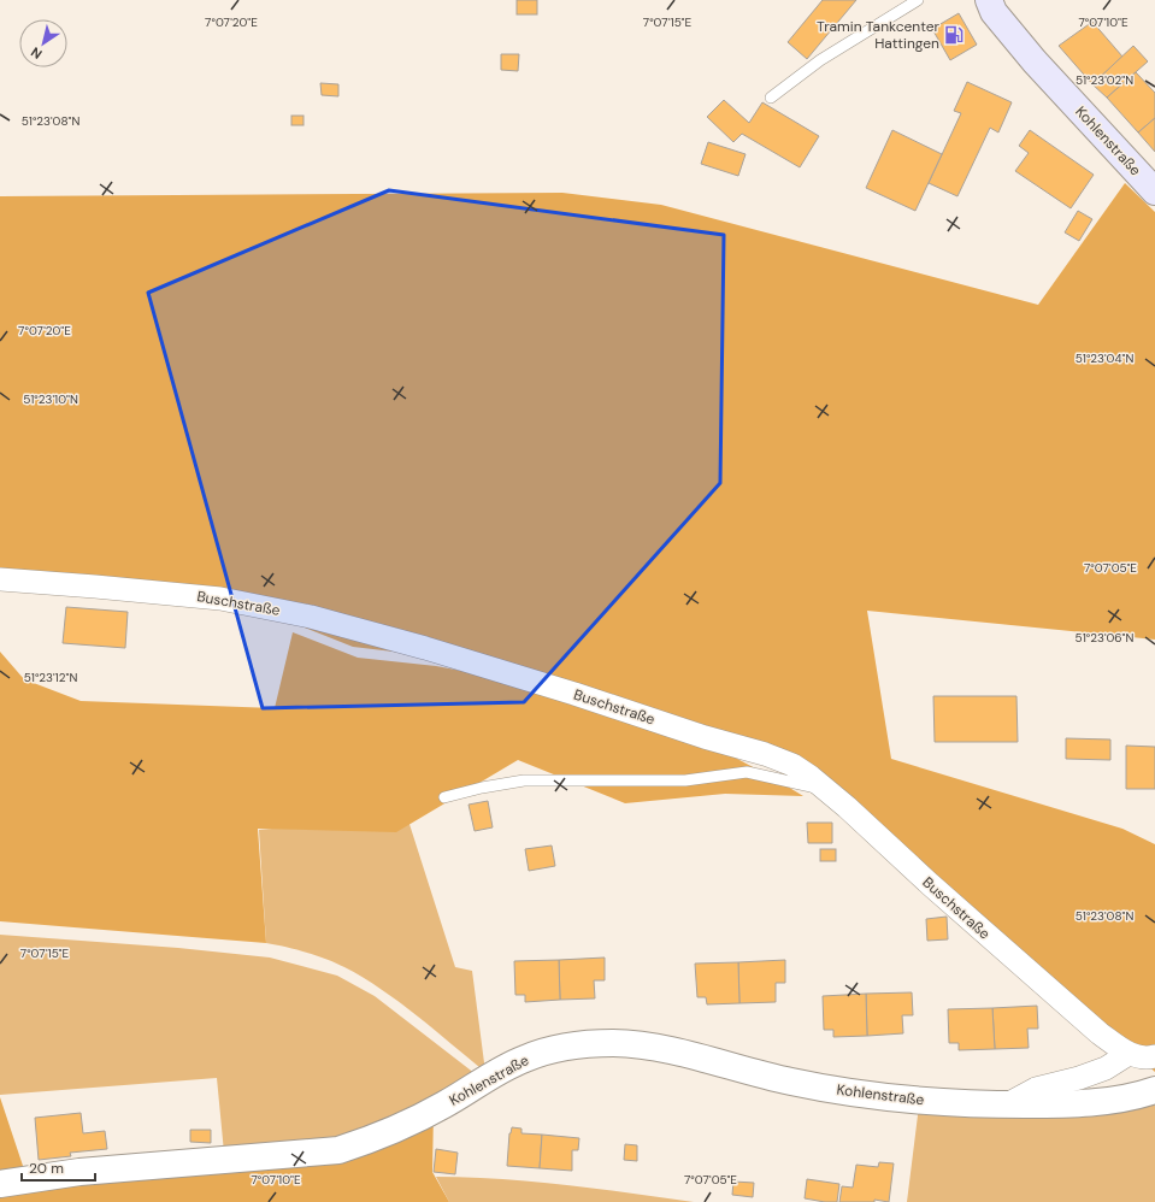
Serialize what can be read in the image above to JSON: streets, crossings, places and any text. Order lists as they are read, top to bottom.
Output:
{
  "streets": {
    "main road": ["Kohlenstraße"],
    "street": ["Buschstraße"]
  },
  "places": {
    "fuel station": ["Tramin Tankcenter Hattingen"]
  },
  "scale_bar": "20 m",
  "north": "bottom left",
  "coordinates": [
    "7°07'20\"E",
    "7°07'15\"E",
    "7°07'10\"E",
    "51°23'02\"N",
    "51°23'08\"N",
    "51°23'04\"N",
    "51°23'10\"N",
    "7°07'05\"E",
    "51°23'06\"N",
    "51°23'12\"N"
  ]
}
